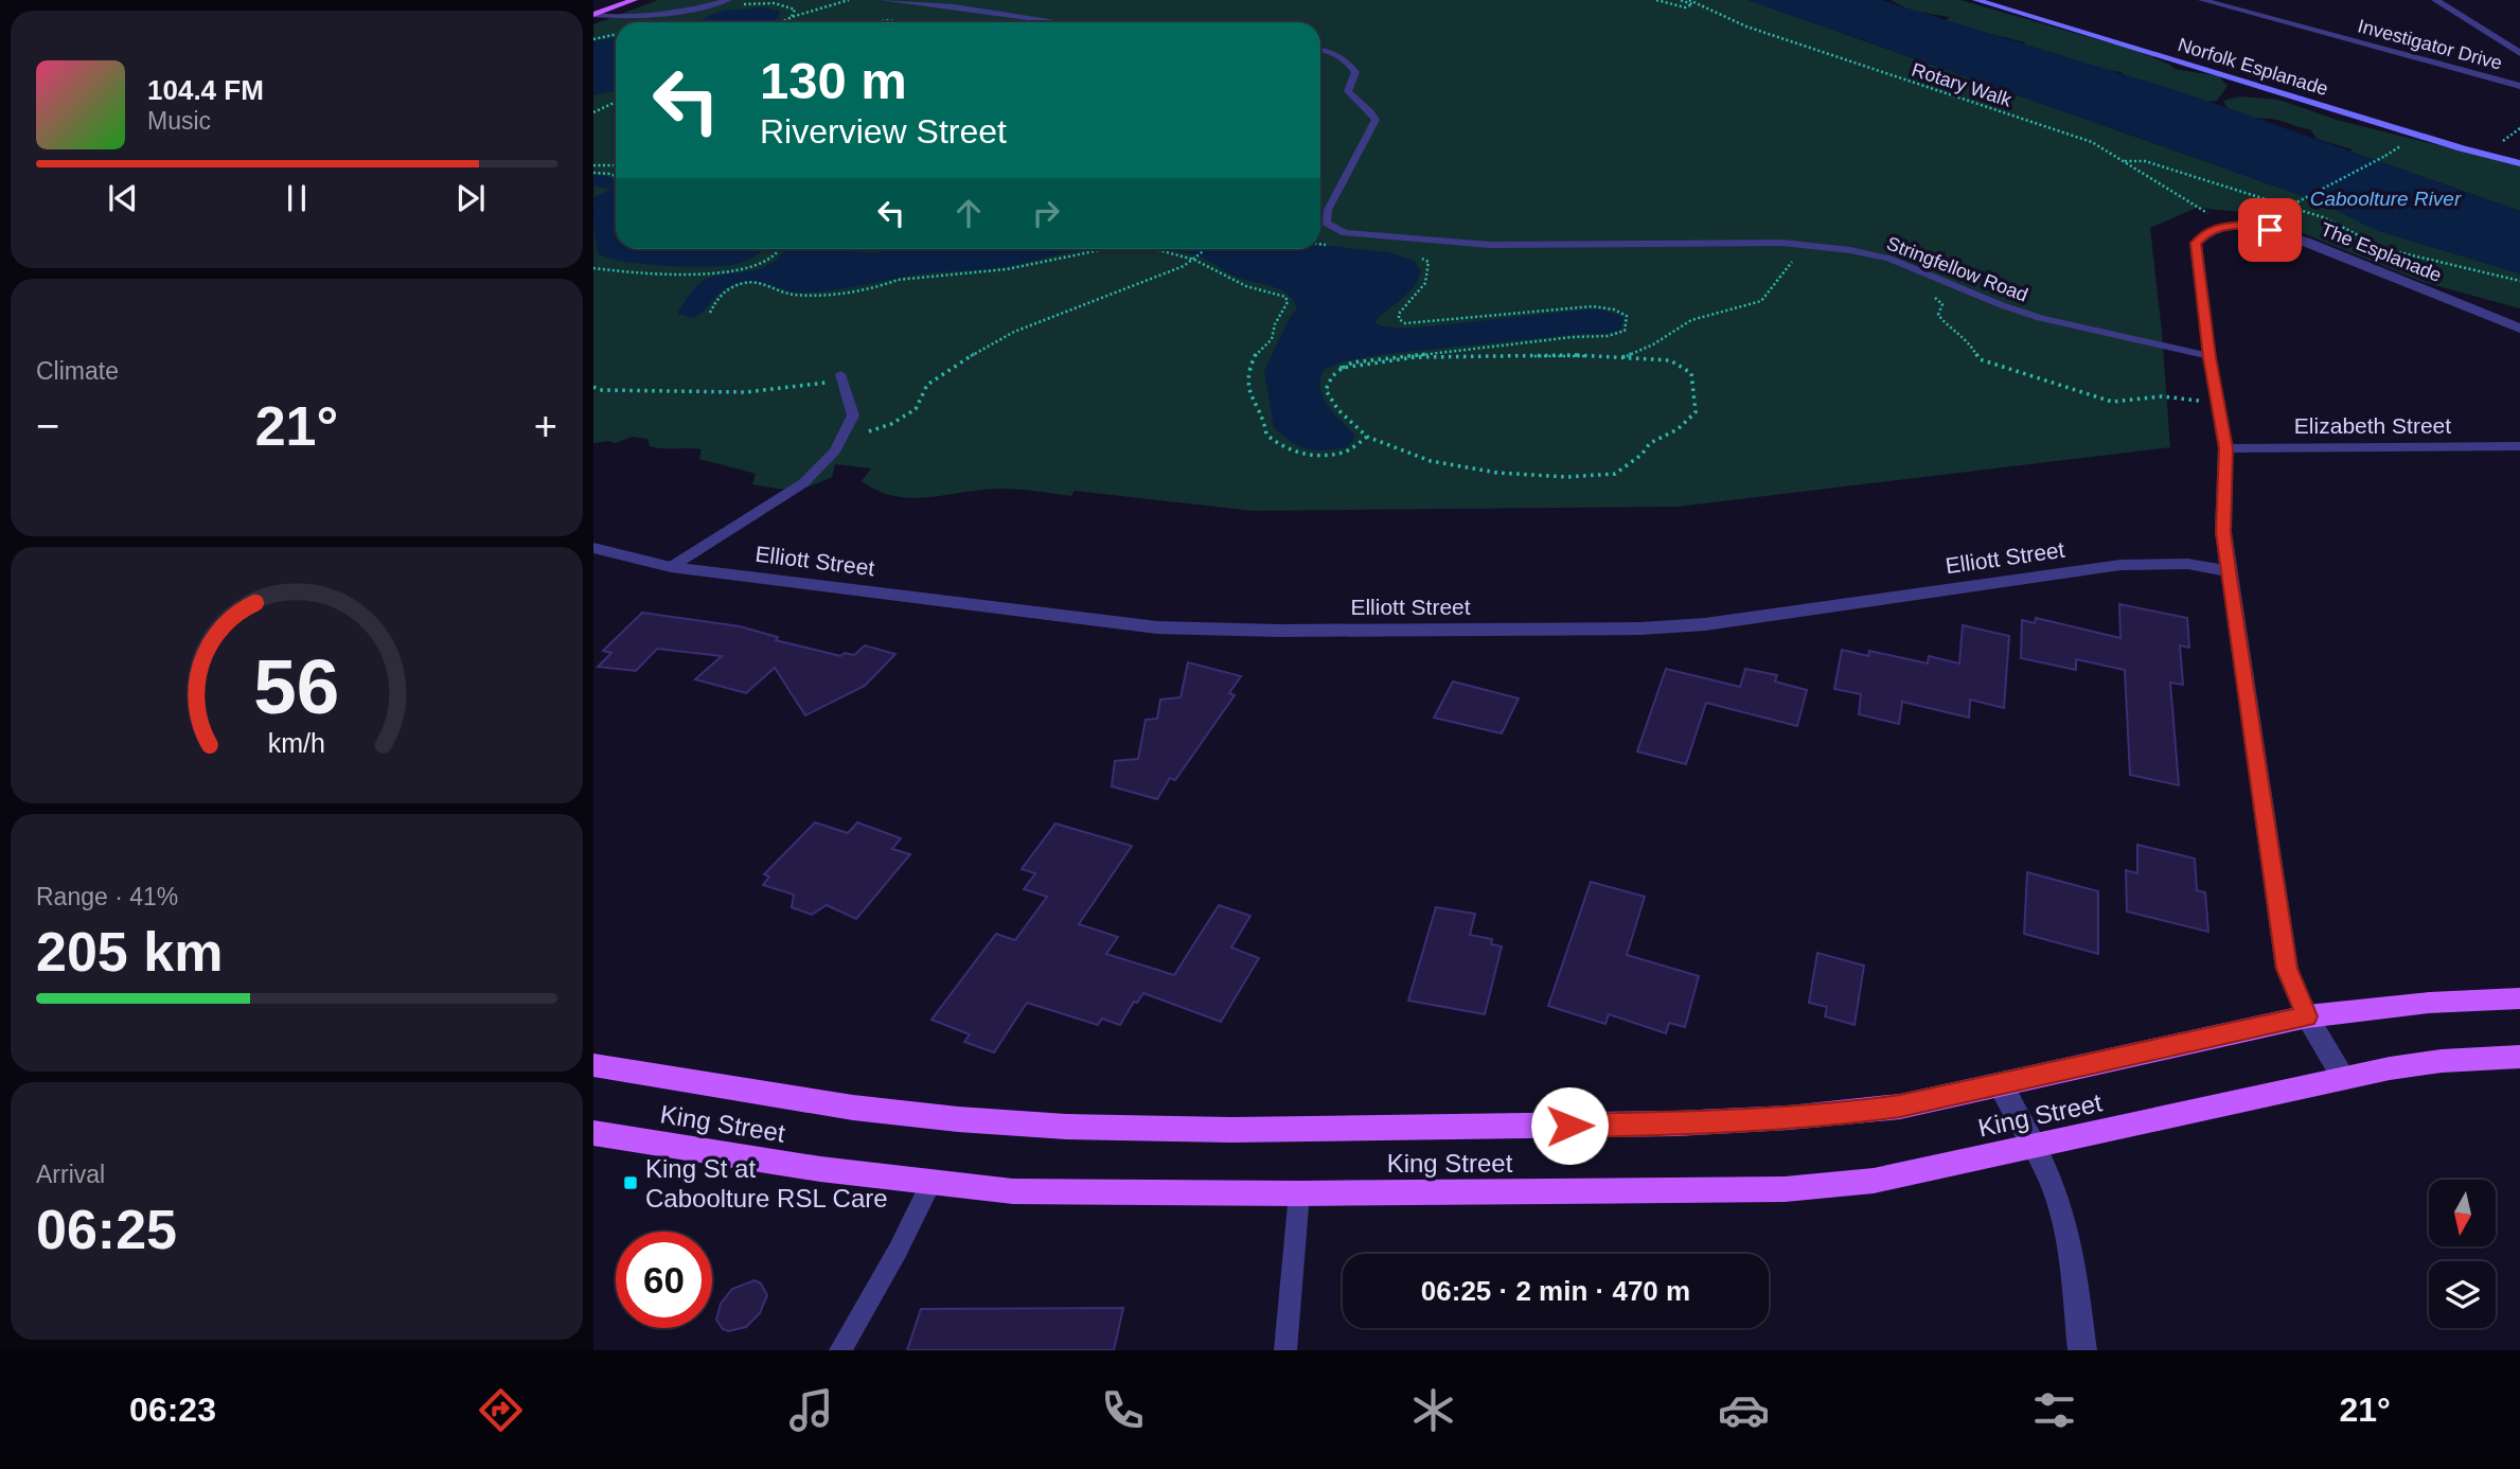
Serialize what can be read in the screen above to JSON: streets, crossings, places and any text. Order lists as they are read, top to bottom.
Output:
{
  "streets": {
    "main road": ["King Street"],
    "street": [
      "Investigator Drive",
      "Norfolk Esplanade",
      "The Esplanade",
      "Elizabeth Street",
      "Elliott Street"
    ],
    "lane": ["Stringfellow Road"],
    "path": ["Rotary Walk"]
  },
  "crossings": [
    ["Rotary Walk", "The Esplanade"]
  ],
  "water": ["Caboolture River"],
  "places": {
    "transit": ["King St at Caboolture RSL Care"]
  },
  "north": "bottom",
  "page": {
    "turn": ["130 m", "Riverview Street"],
    "song": ["104.4 FM", "Music"],
    "tile": [
      "Climate",
      ["Range · 41%", "205 km"],
      ["Arrival", "06:25"]
    ],
    "heat": ["−", "21°", "+"],
    "limit": "60",
    "trip": "06:25 · 2 min · 470 m",
    "tabs": ["06:23", "21°"],
    "gauge": ["56", "km/h"]
  }
}
